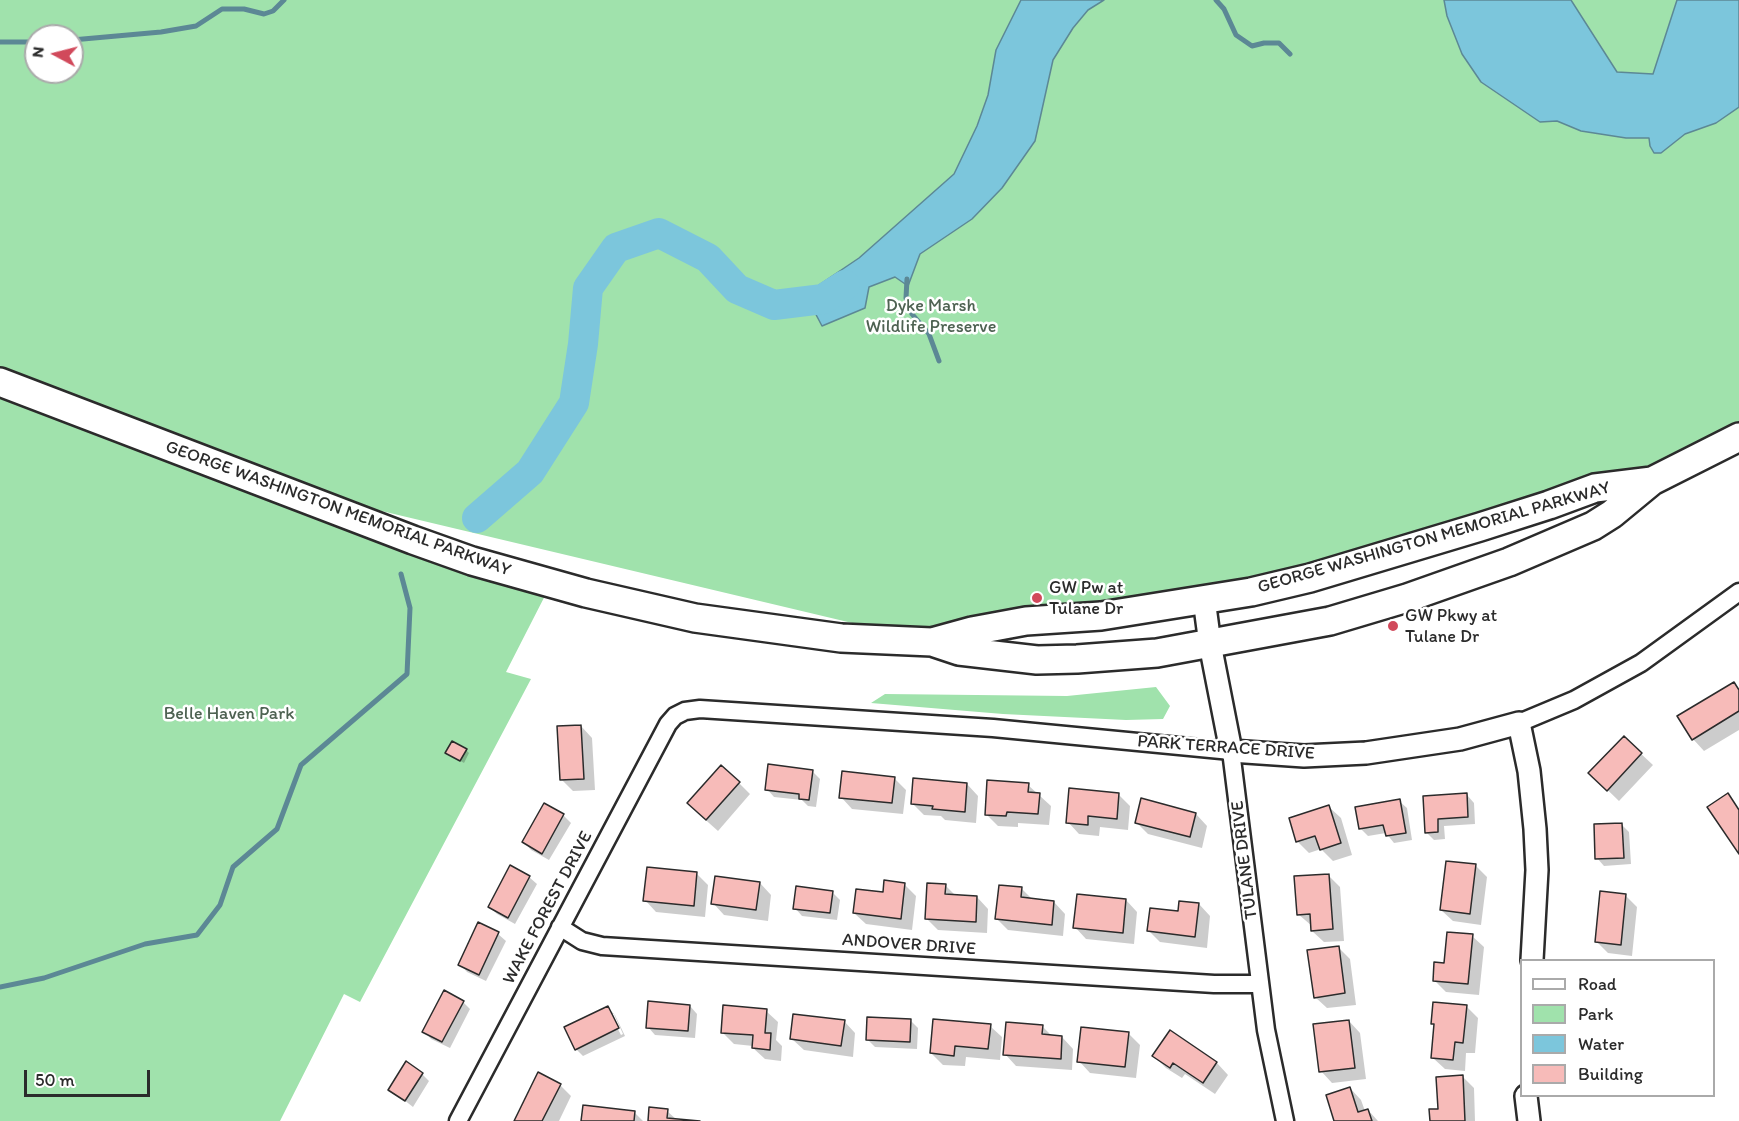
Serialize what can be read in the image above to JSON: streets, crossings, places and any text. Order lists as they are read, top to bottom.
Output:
{
  "streets": {
    "main road": ["GEORGE WASHINGTON MEMORIAL PARKWAY"],
    "street": [
      "PARK TERRACE DRIVE",
      "TULANE DRIVE",
      "WAKE FOREST DRIVE",
      "ANDOVER DRIVE"
    ]
  },
  "crossings": [
    ["GEORGE WASHINGTON MEMORIAL PARKWAY", "TULANE DRIVE"],
    ["PARK TERRACE DRIVE", "TULANE DRIVE"],
    ["PARK TERRACE DRIVE", "WAKE FOREST DRIVE"],
    ["TULANE DRIVE", "ANDOVER DRIVE"],
    ["WAKE FOREST DRIVE", "ANDOVER DRIVE"]
  ],
  "parks": ["Dyke Marsh Wildlife Preserve", "Belle Haven Park"],
  "places": ["GW Pw at Tulane Dr", "GW Pkwy at Tulane Dr"],
  "legend": [
    "Road",
    "Park",
    "Water",
    "Building"
  ],
  "scale_bar": "50 m",
  "north": "left"
}
